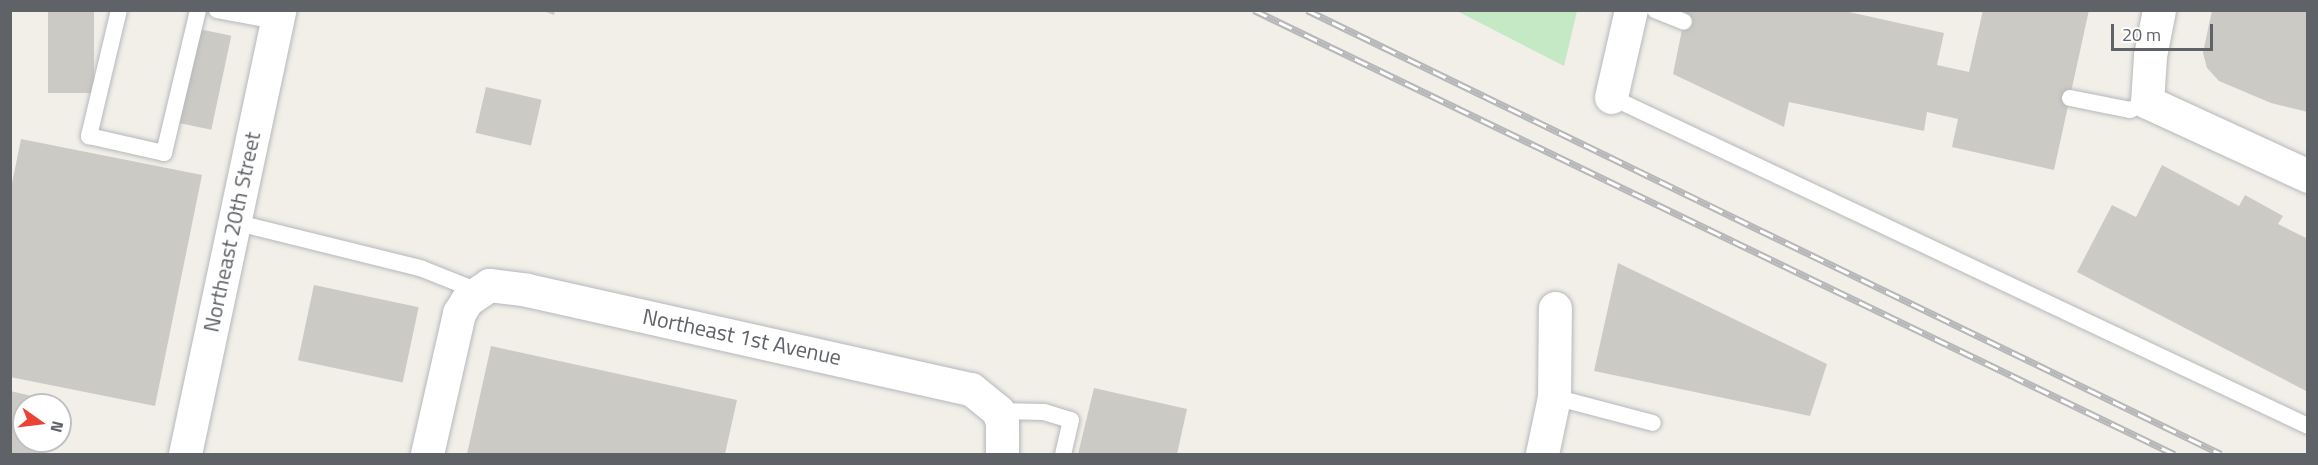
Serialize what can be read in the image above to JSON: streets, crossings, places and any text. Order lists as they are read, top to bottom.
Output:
{
  "streets": {
    "street": ["Northeast 20th Street", "Northeast 1st Avenue"]
  },
  "scale_bar": "20 m",
  "north": "right"
}
